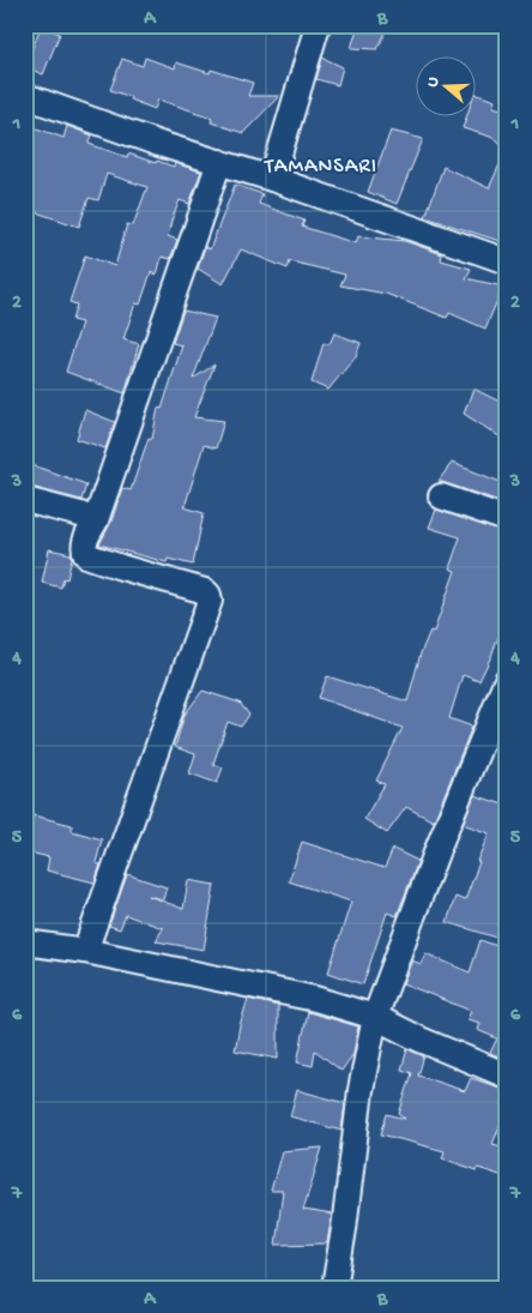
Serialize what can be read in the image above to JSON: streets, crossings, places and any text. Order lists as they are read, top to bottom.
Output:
{
  "districts": ["TAMANSARI"],
  "north": "left",
  "grid": {
    "columns": ["A", "B"],
    "rows": [
      "1",
      "2",
      "3",
      "4",
      "5",
      "6",
      "7"
    ]
  }
}
